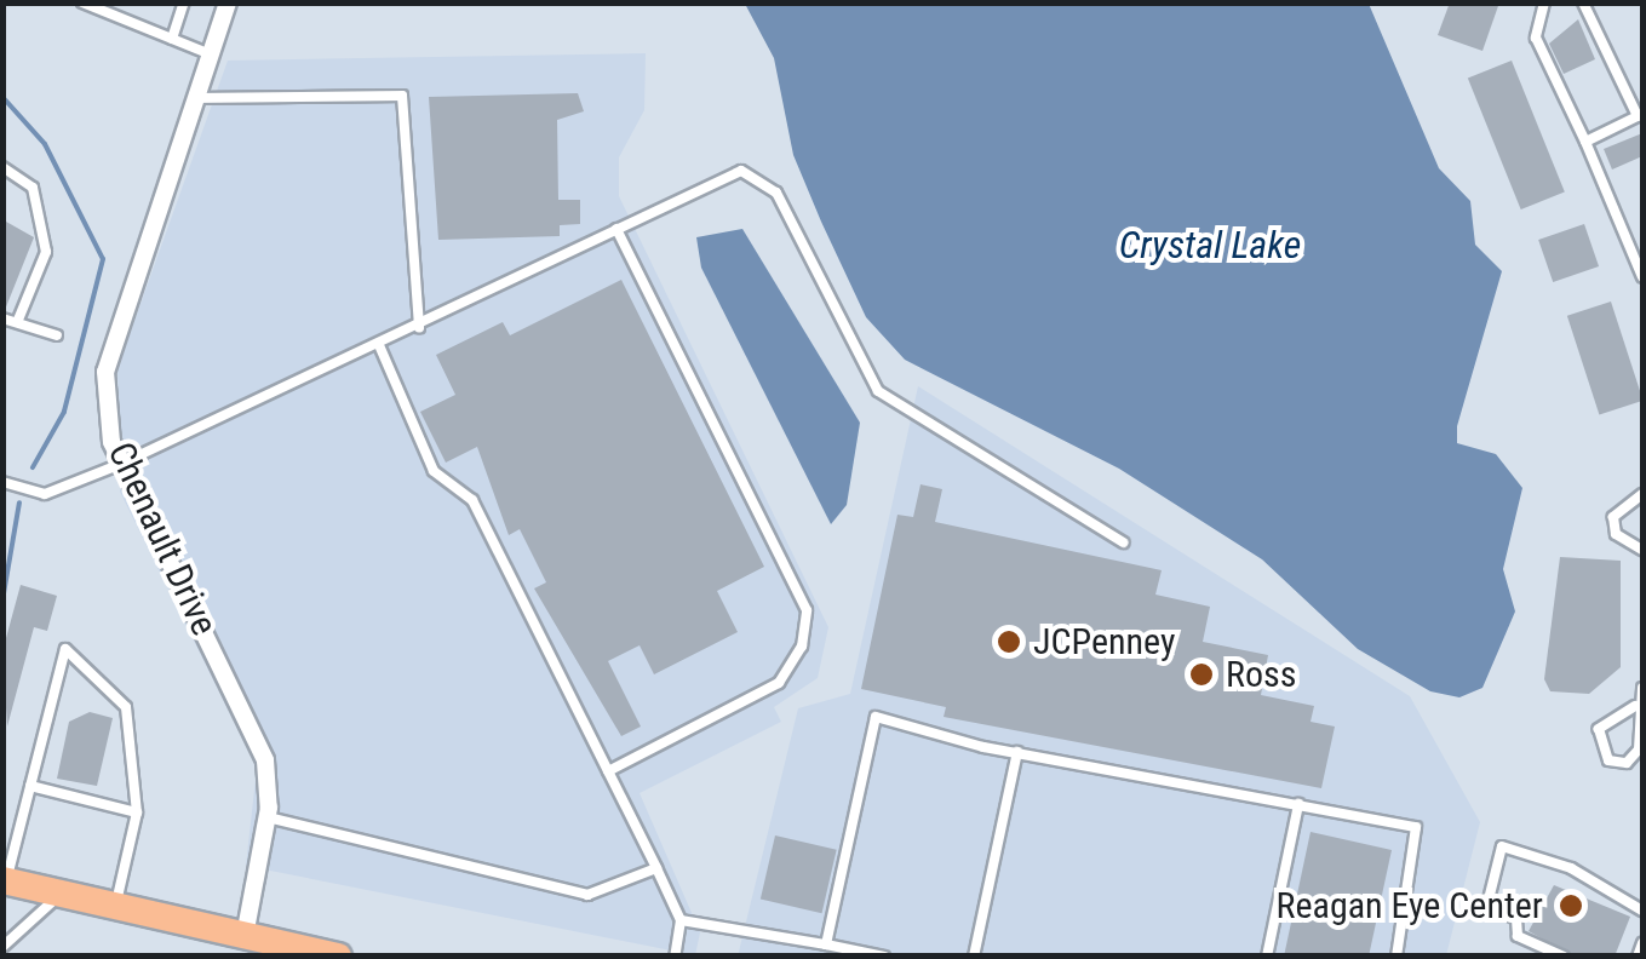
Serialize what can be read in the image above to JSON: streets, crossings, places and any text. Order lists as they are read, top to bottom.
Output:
{
  "streets": {
    "street": ["Chenault Drive"]
  },
  "water": ["Crystal Lake"],
  "places": ["JCPenney", "Ross", "Reagan Eye Center"]
}
